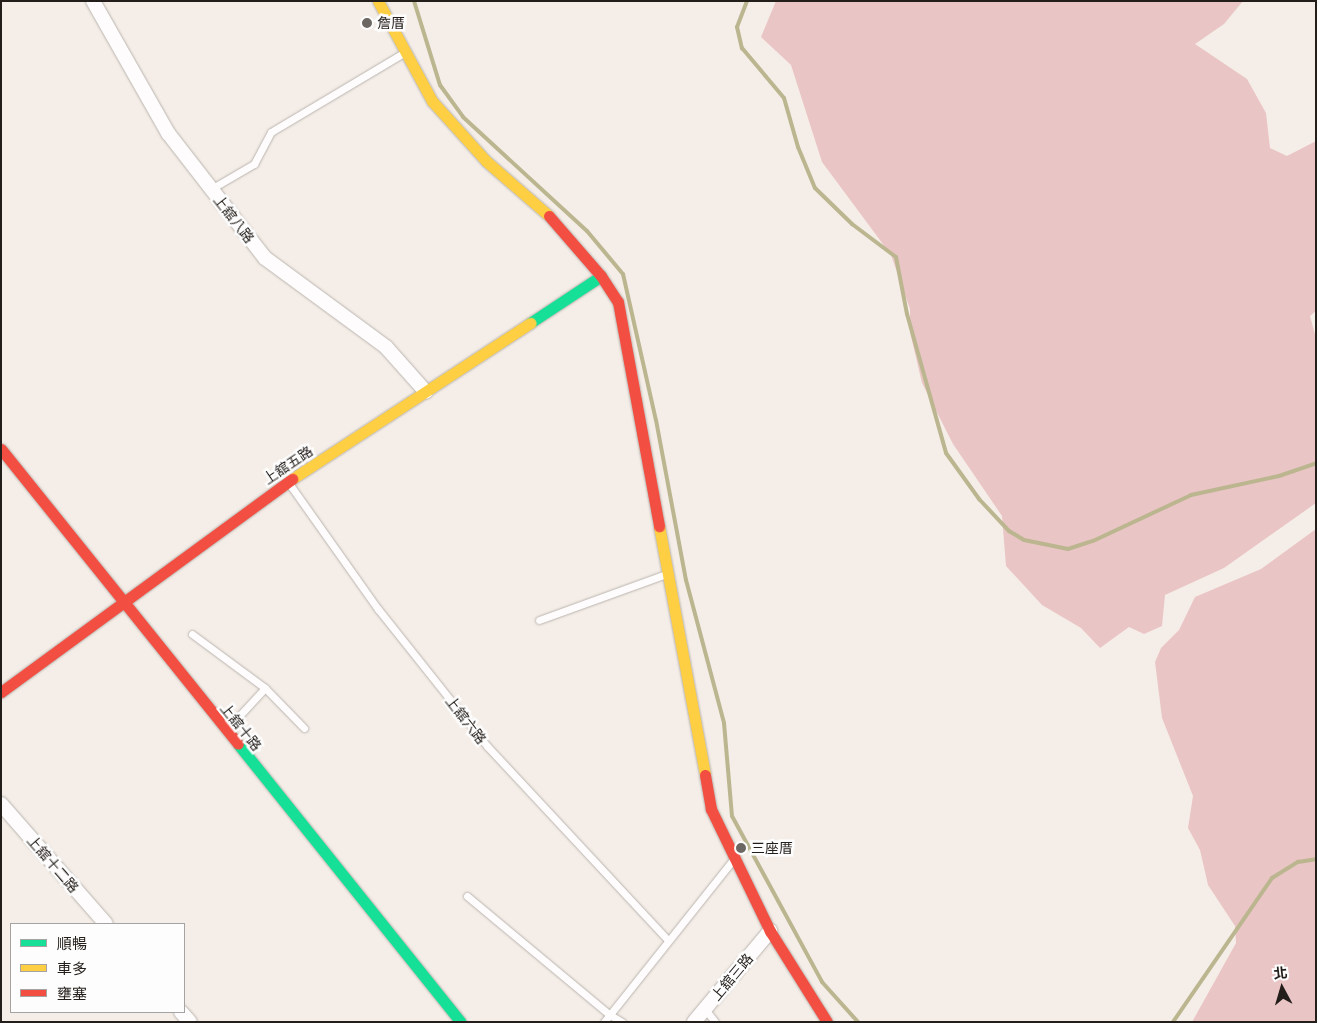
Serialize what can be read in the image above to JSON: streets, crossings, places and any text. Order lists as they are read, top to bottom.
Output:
{
  "streets": {
    "street": [
      "上舘八路",
      "上舘五路",
      "上舘十路",
      "上舘十二路",
      "上舘三路"
    ],
    "lane": ["上舘六路"]
  },
  "crossings": [
    ["上舘八路", "上舘五路"],
    ["上舘五路", "上舘六路"],
    ["上舘五路", "上舘十路"]
  ],
  "places": ["詹厝", "三座厝"],
  "legend": ["順暢", "車多", "壅塞"],
  "north": "top"
}
